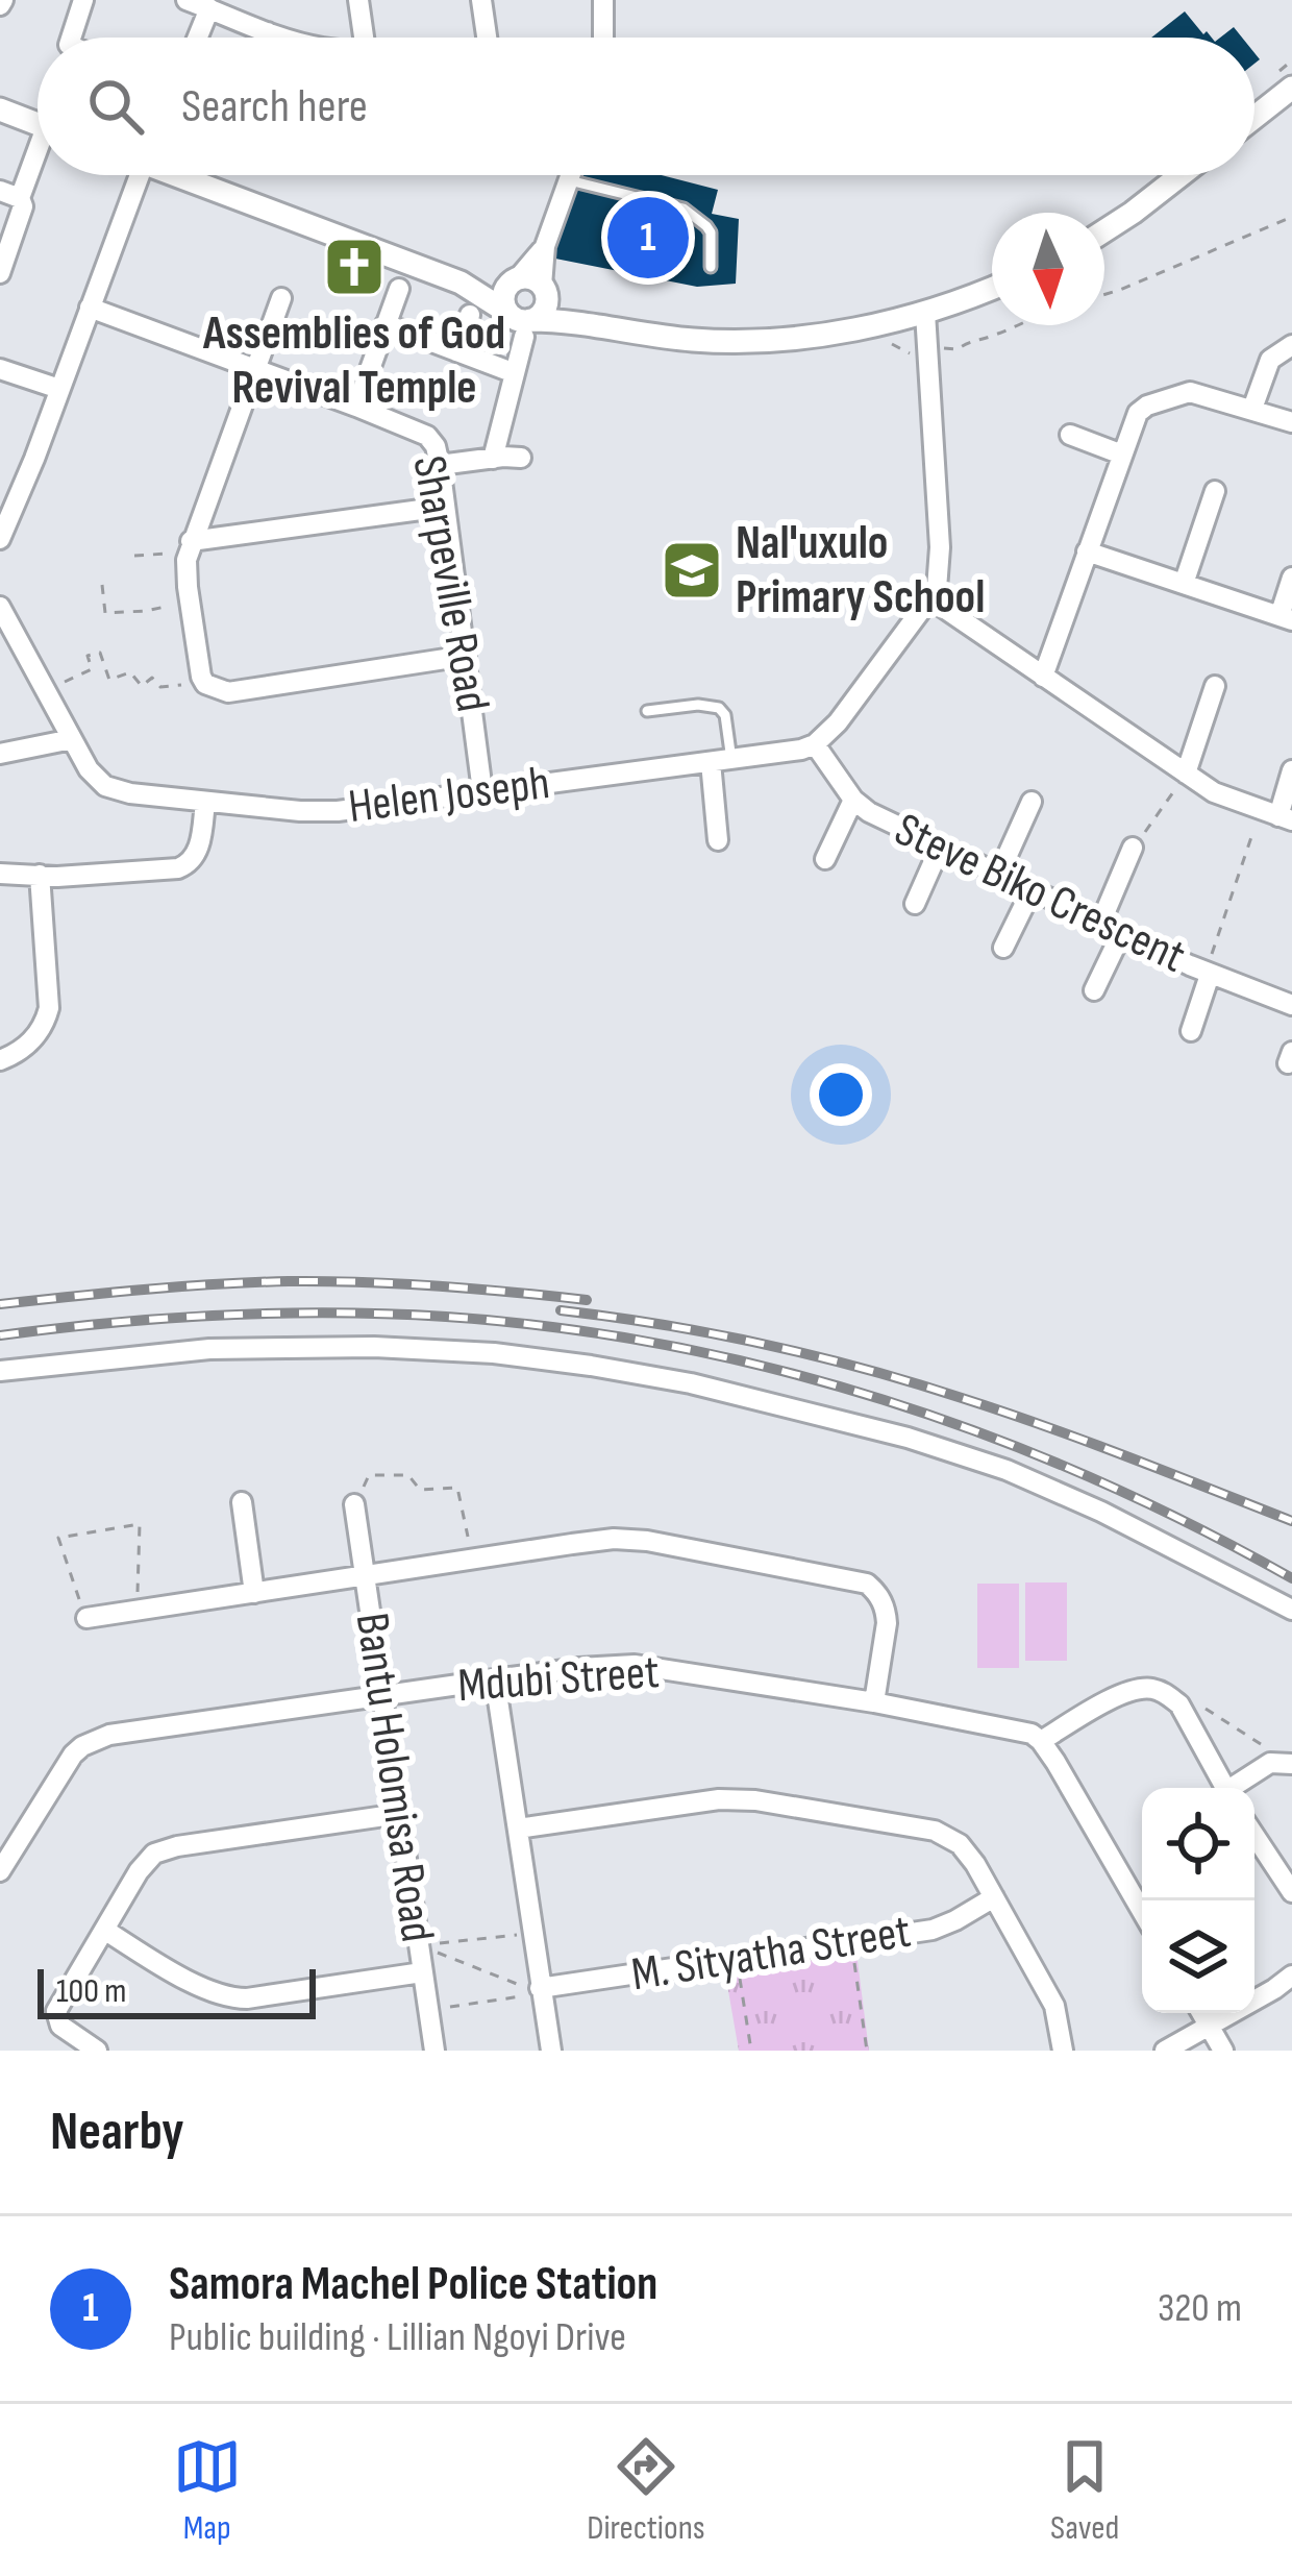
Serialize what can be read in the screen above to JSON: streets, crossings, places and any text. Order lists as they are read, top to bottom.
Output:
{
  "streets": {
    "street": [
      "Sharpeville Road",
      "Helen Joseph",
      "Steve Biko Crescent",
      "Mdubi Street",
      "Bantu Holomisa Road",
      "M. Sityatha Street"
    ]
  },
  "crossings": [
    ["Sharpeville Road", "Helen Joseph"],
    ["Helen Joseph", "Steve Biko Crescent"],
    ["Mdubi Street", "Bantu Holomisa Road"]
  ],
  "places": {
    "church": ["Assemblies of God Revival Temple"],
    "school or university": ["Nal'uxulo Primary School"]
  },
  "scale_bar": "100 m",
  "north": "bottom",
  "page": {
    "search": "Search here",
    "pins": "1",
    "scale": "100 m",
    "heading": "Nearby",
    "list": [
      {
        "mark": "1",
        "name": "Samora Machel Police Station",
        "note": "Public building · Lillian Ngoyi Drive",
        "value": "320 m"
      }
    ],
    "nav": ["Map", "Directions", "Saved"]
  }
}
